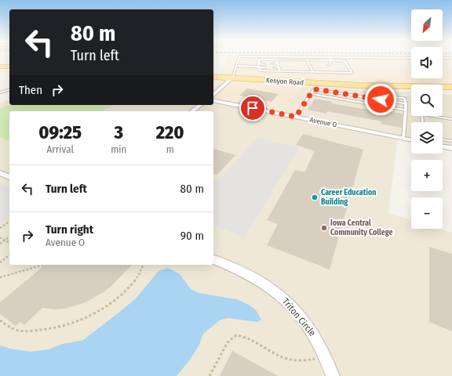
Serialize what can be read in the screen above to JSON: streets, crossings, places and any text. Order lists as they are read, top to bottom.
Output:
{
  "streets": {
    "main road": ["Kenyon Road"],
    "street": ["Avenue O", "Triton Circle"]
  },
  "places": ["Career Education Building", "Iowa Central Community College"],
  "north": "bottom left",
  "page": {
    "map_buttons": ["+", "−"],
    "turn": ["80 m", "Turn left"],
    "then": "Then",
    "eta": [
      "09:25",
      "Arrival",
      "3",
      "min",
      "220",
      "m"
    ],
    "list": [
      {
        "name": "Turn left",
        "value": "80 m"
      },
      {
        "name": "Turn right",
        "note": "Avenue O",
        "value": "90 m"
      }
    ]
  }
}
